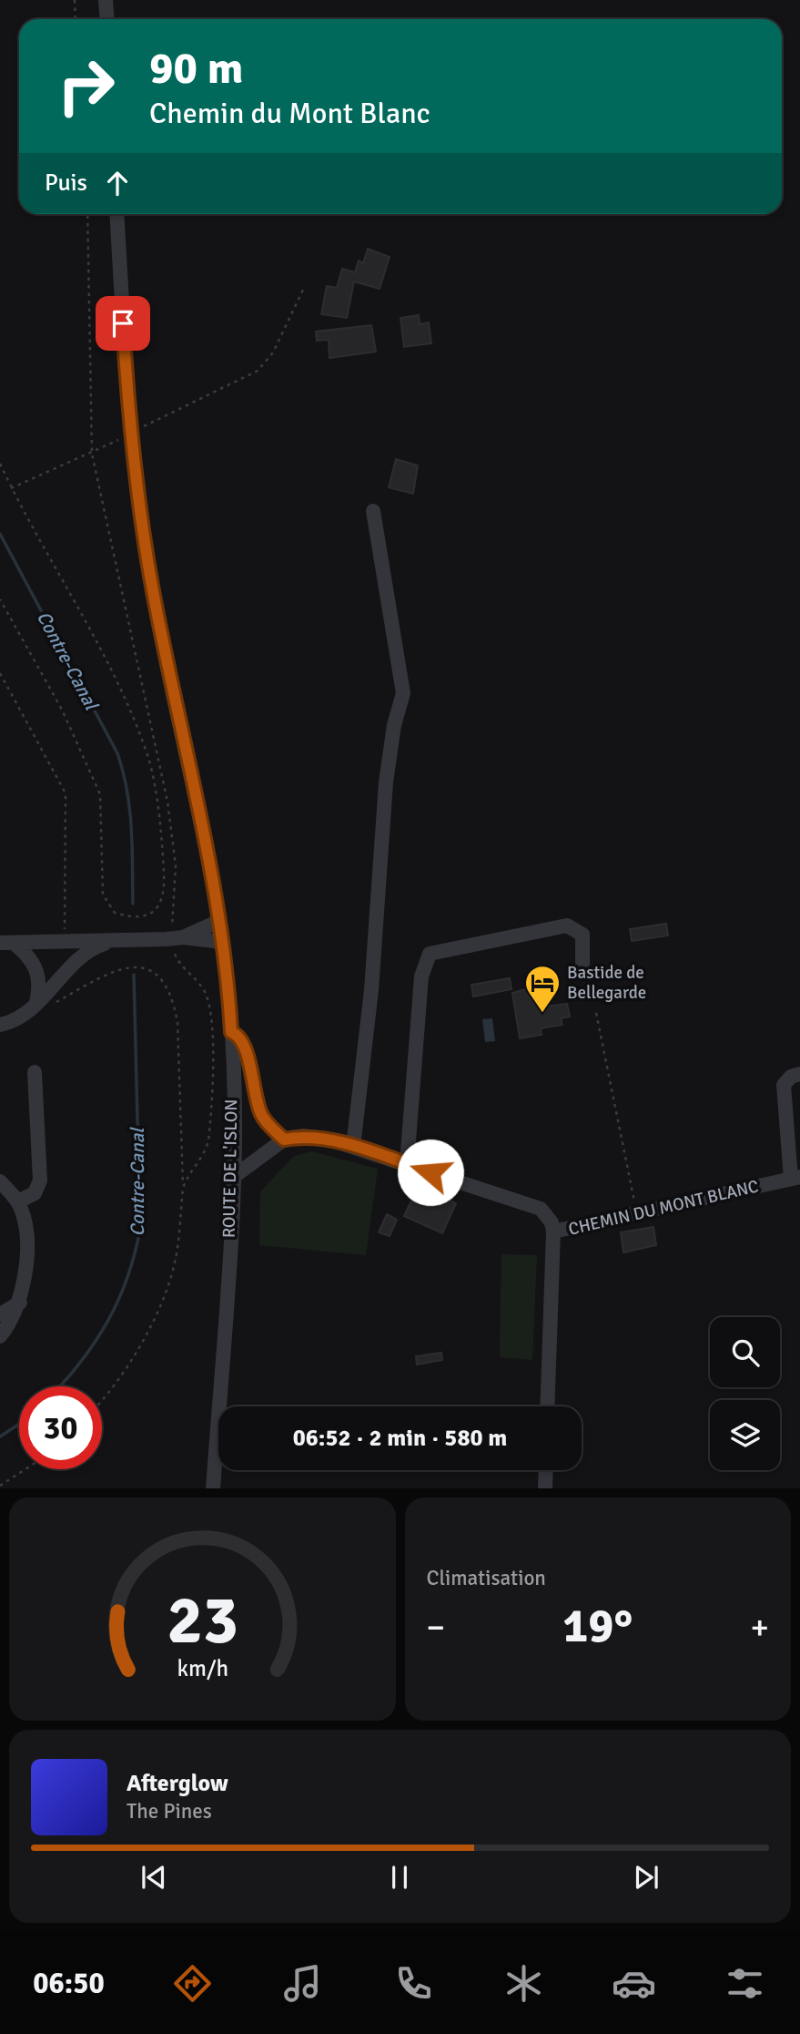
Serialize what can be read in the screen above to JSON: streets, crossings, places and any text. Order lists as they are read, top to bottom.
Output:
{
  "streets": {
    "street": ["ROUTE DE L'ISLON", "CHEMIN DU MONT BLANC"]
  },
  "water": ["Contre-Canal"],
  "places": {
    "hotel": ["Bastide de Bellegarde"]
  },
  "page": {
    "turn": ["90 m", "Chemin du Mont Blanc"],
    "then": "Puis",
    "limit": "30",
    "trip": "06:52 · 2 min · 580 m",
    "tile": "Climatisation",
    "heat": ["−", "19°", "+"],
    "song": ["Afterglow", "The Pines"],
    "tabs": "06:50",
    "gauge": ["23", "km/h"]
  }
}
